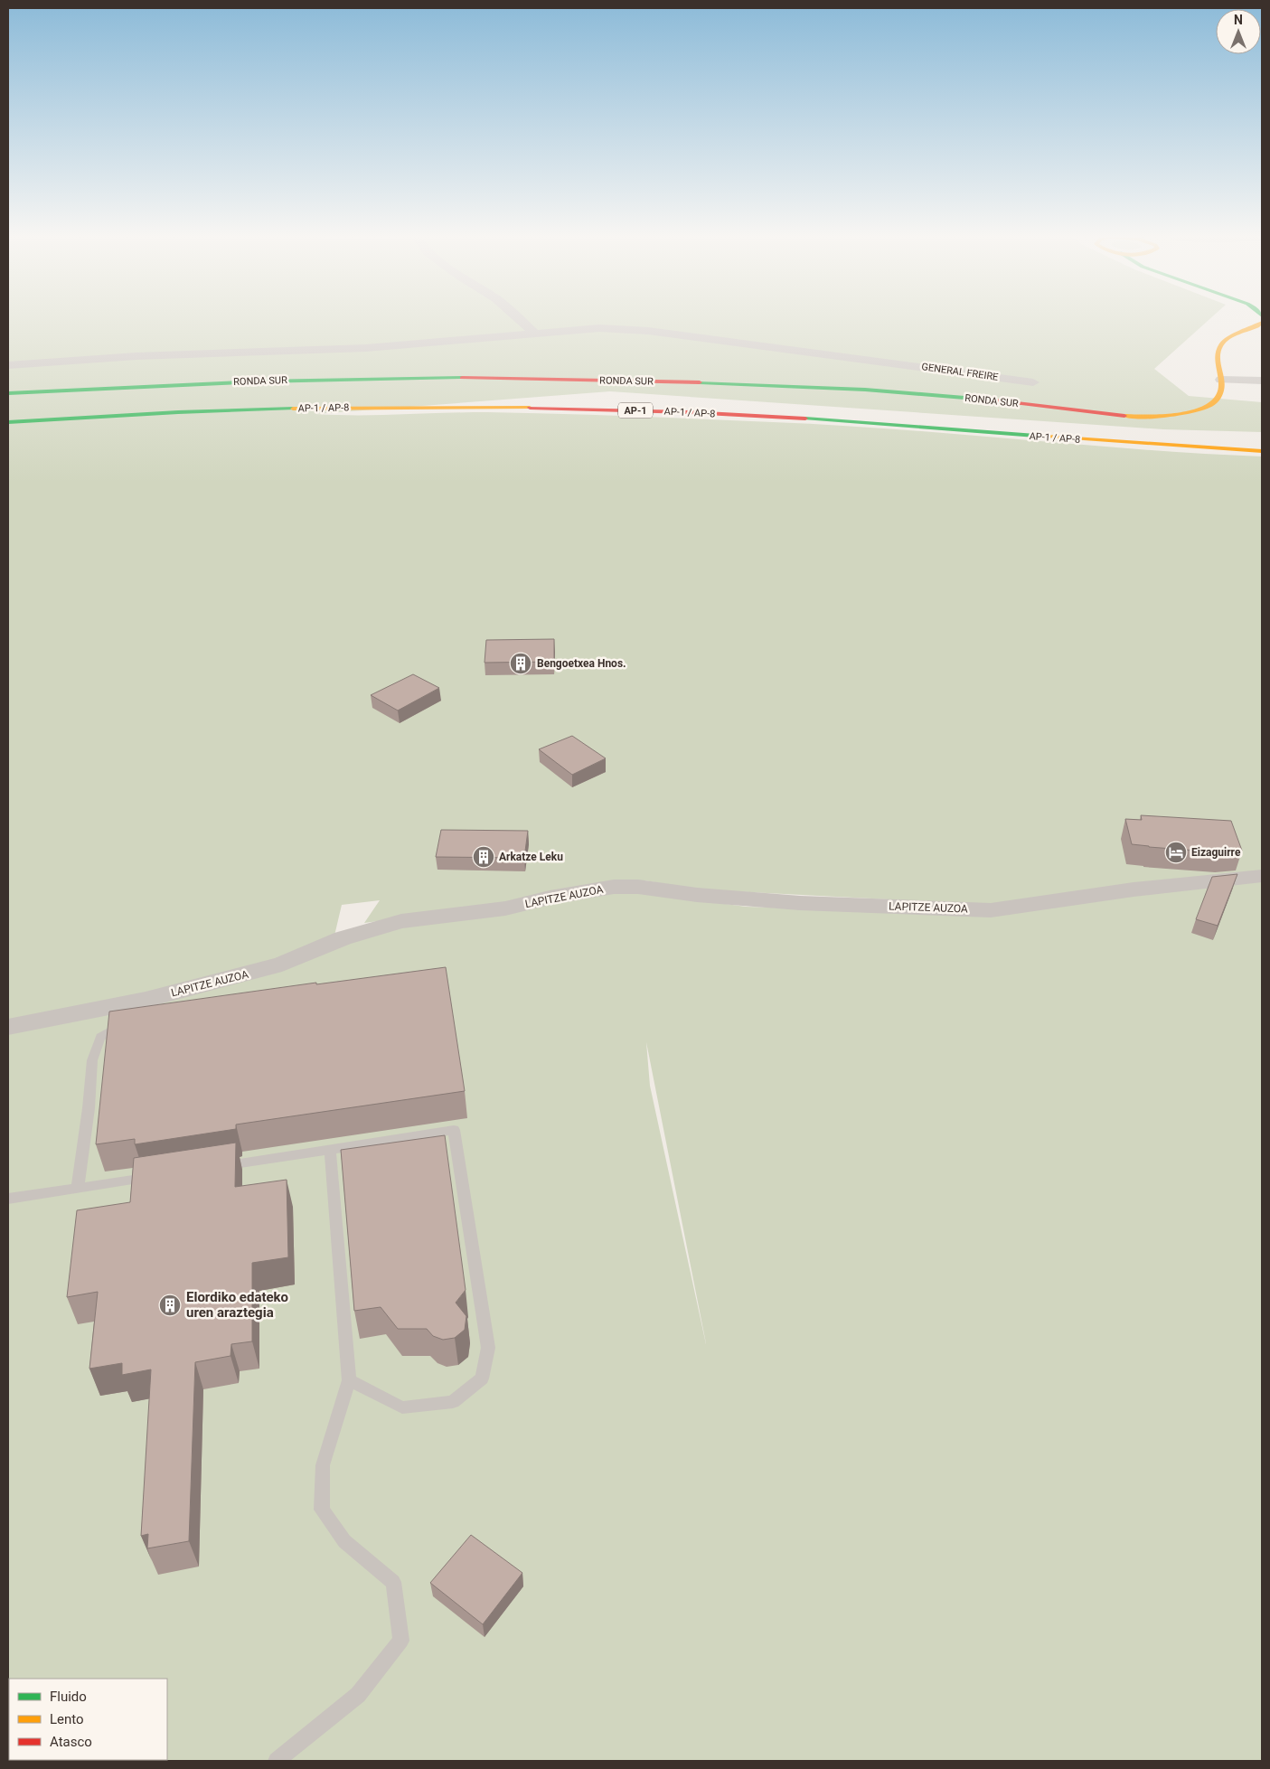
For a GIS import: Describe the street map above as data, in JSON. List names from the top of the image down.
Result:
{
  "streets": {
    "main road": ["RONDA SUR", "AP-1 / AP-8", "AP-1"],
    "street": ["GENERAL FREIRE", "LAPITZE AUZOA"]
  },
  "places": {
    "building": ["Bengoetxea Hnos.", "Arkatze Leku", "Elordiko edateko uren araztegia"],
    "hotel": ["Eizaguirre"]
  },
  "legend": ["Fluido", "Lento", "Atasco"],
  "north": "top"
}
